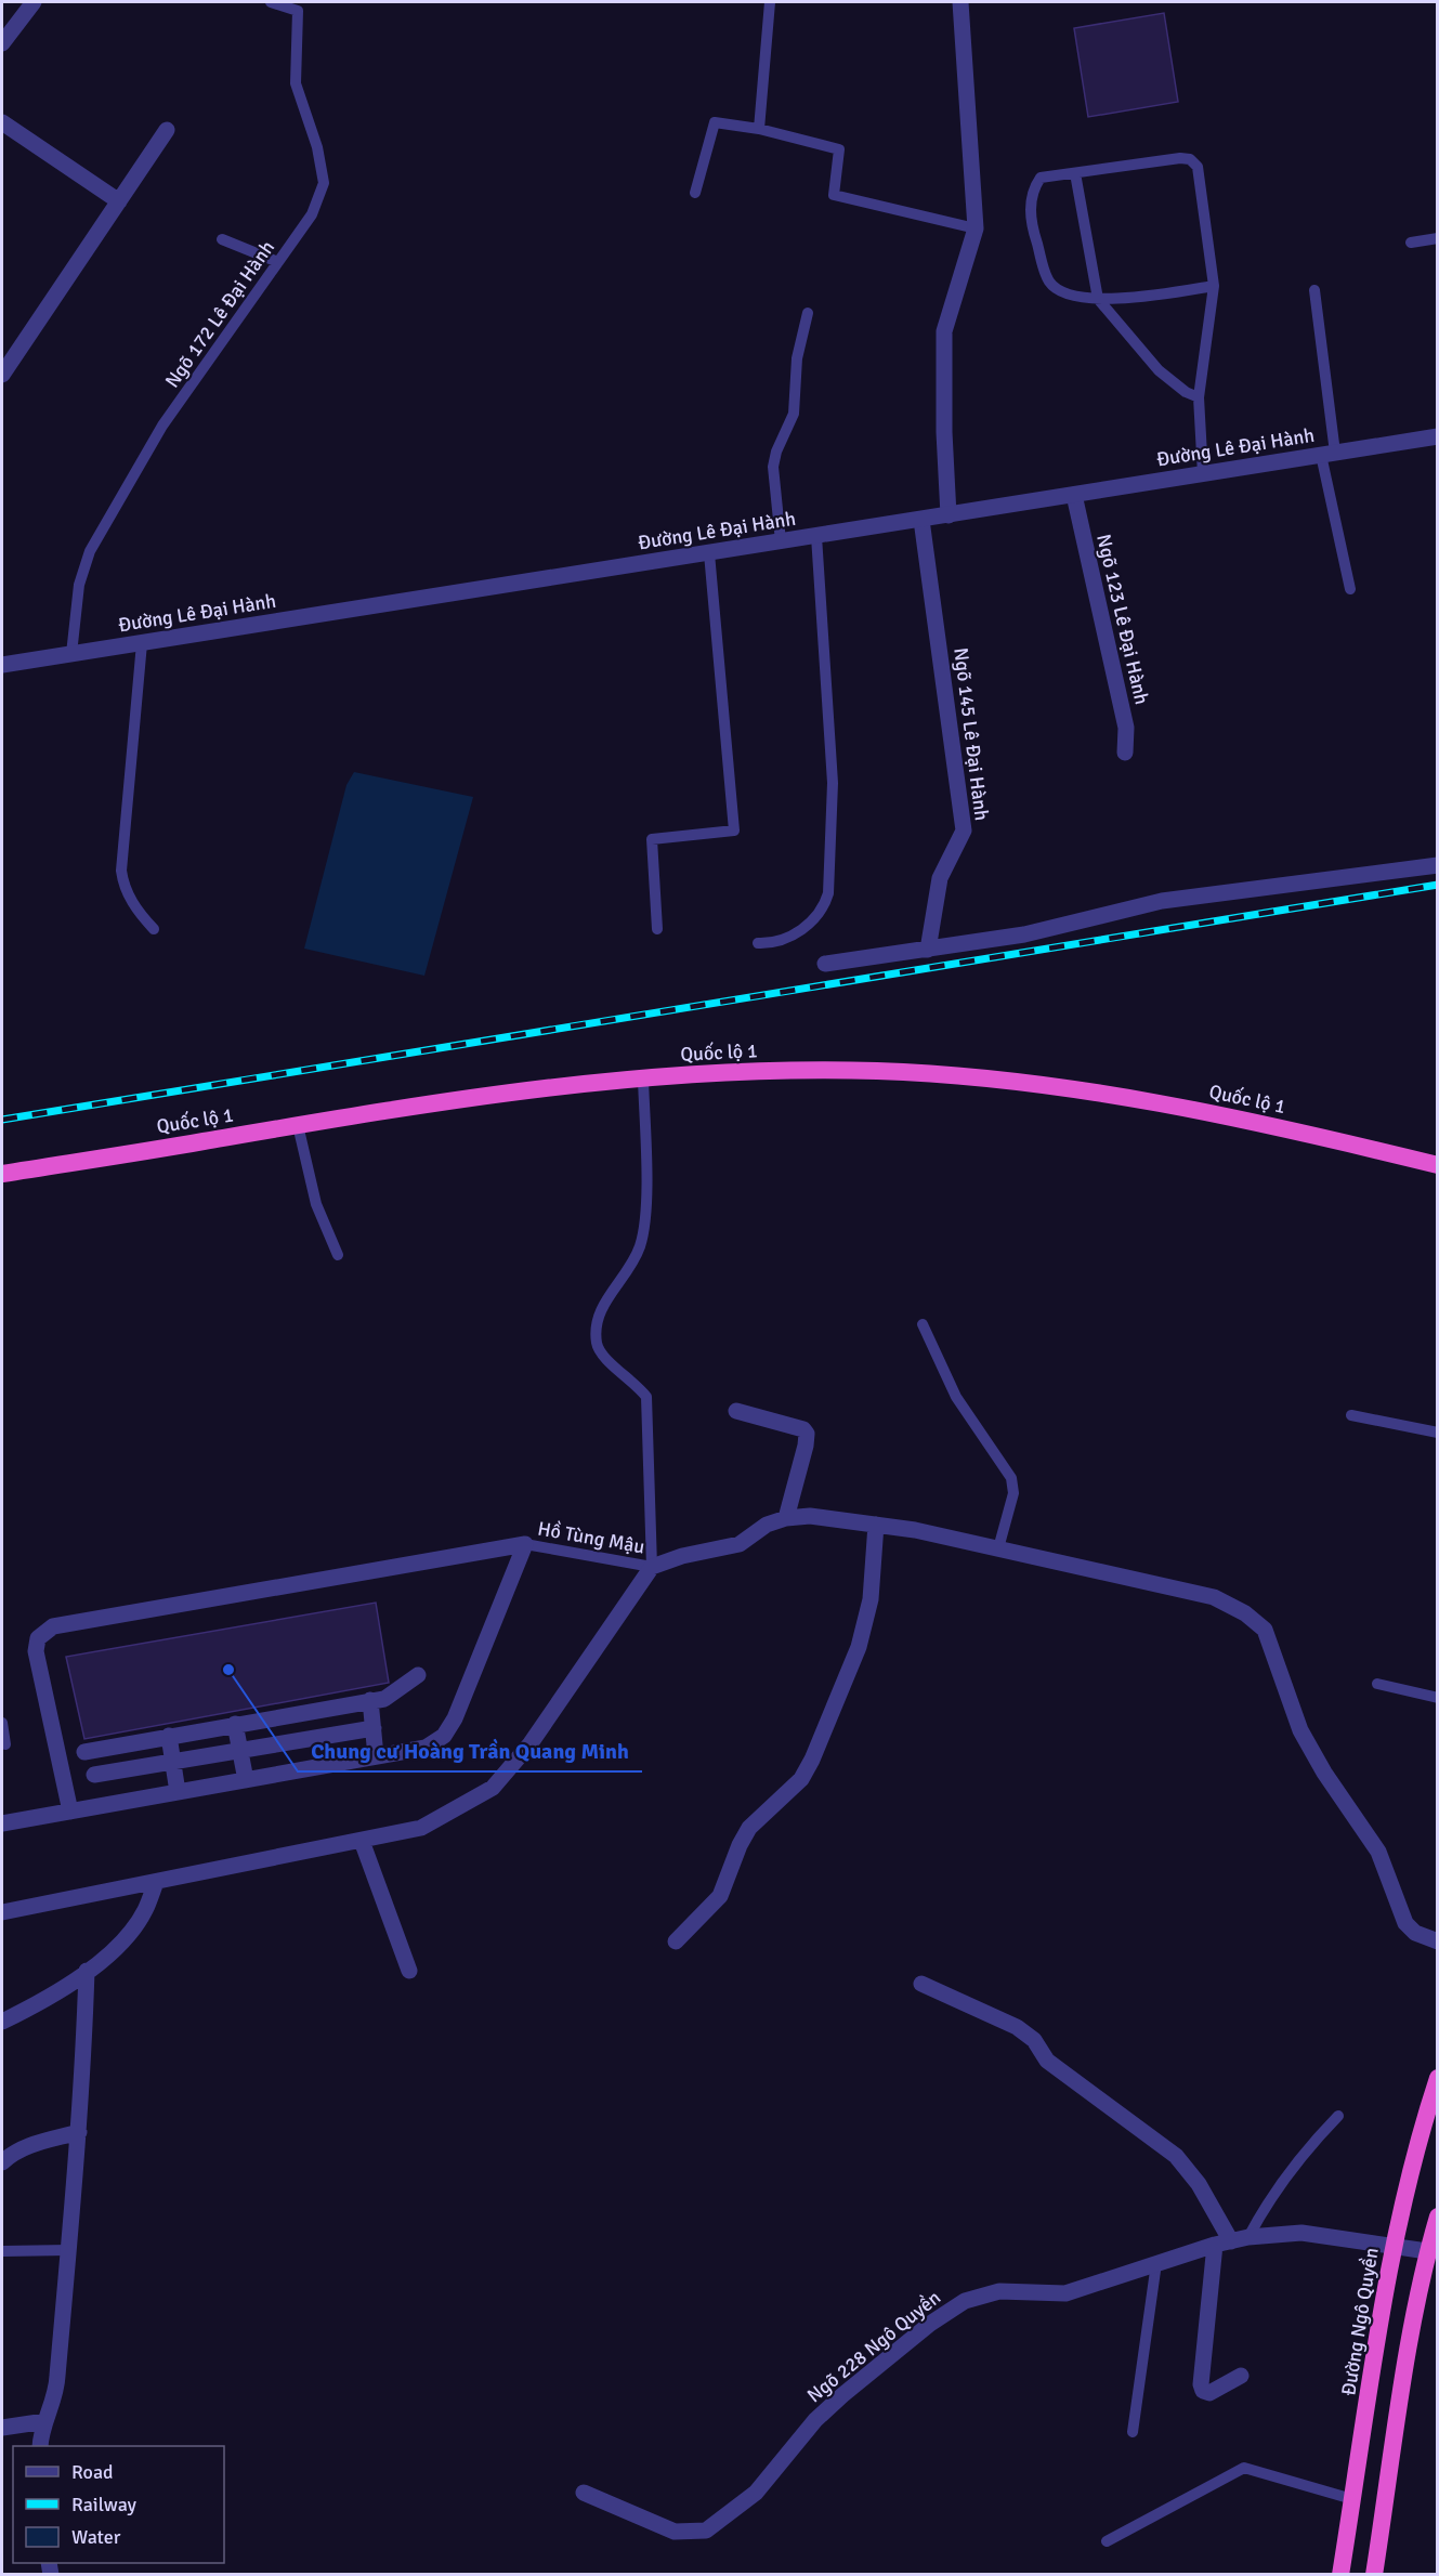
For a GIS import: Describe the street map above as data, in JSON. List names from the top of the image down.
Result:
{
  "streets": {
    "highway": ["Quốc lộ 1", "Đường Ngô Quyền"],
    "street": [
      "Đường Lê Đại Hành",
      "Ngõ 123 Lê Đại Hành",
      "Ngõ 145 Lê Đại Hành",
      "Ngõ 228 Ngô Quyền"
    ],
    "lane": ["Ngõ 172 Lê Đại Hành", "Hồ Tùng Mậu"]
  },
  "crossings": [
    ["Ngõ 172 Lê Đại Hành", "Đường Lê Đại Hành"],
    ["Đường Lê Đại Hành", "Ngõ 123 Lê Đại Hành"],
    ["Đường Lê Đại Hành", "Ngõ 145 Lê Đại Hành"],
    ["Đường Ngô Quyền", "Ngõ 228 Ngô Quyền"]
  ],
  "places": ["Chung cư Hoàng Trần Quang Minh"],
  "legend": ["Road", "Railway", "Water"]
}
